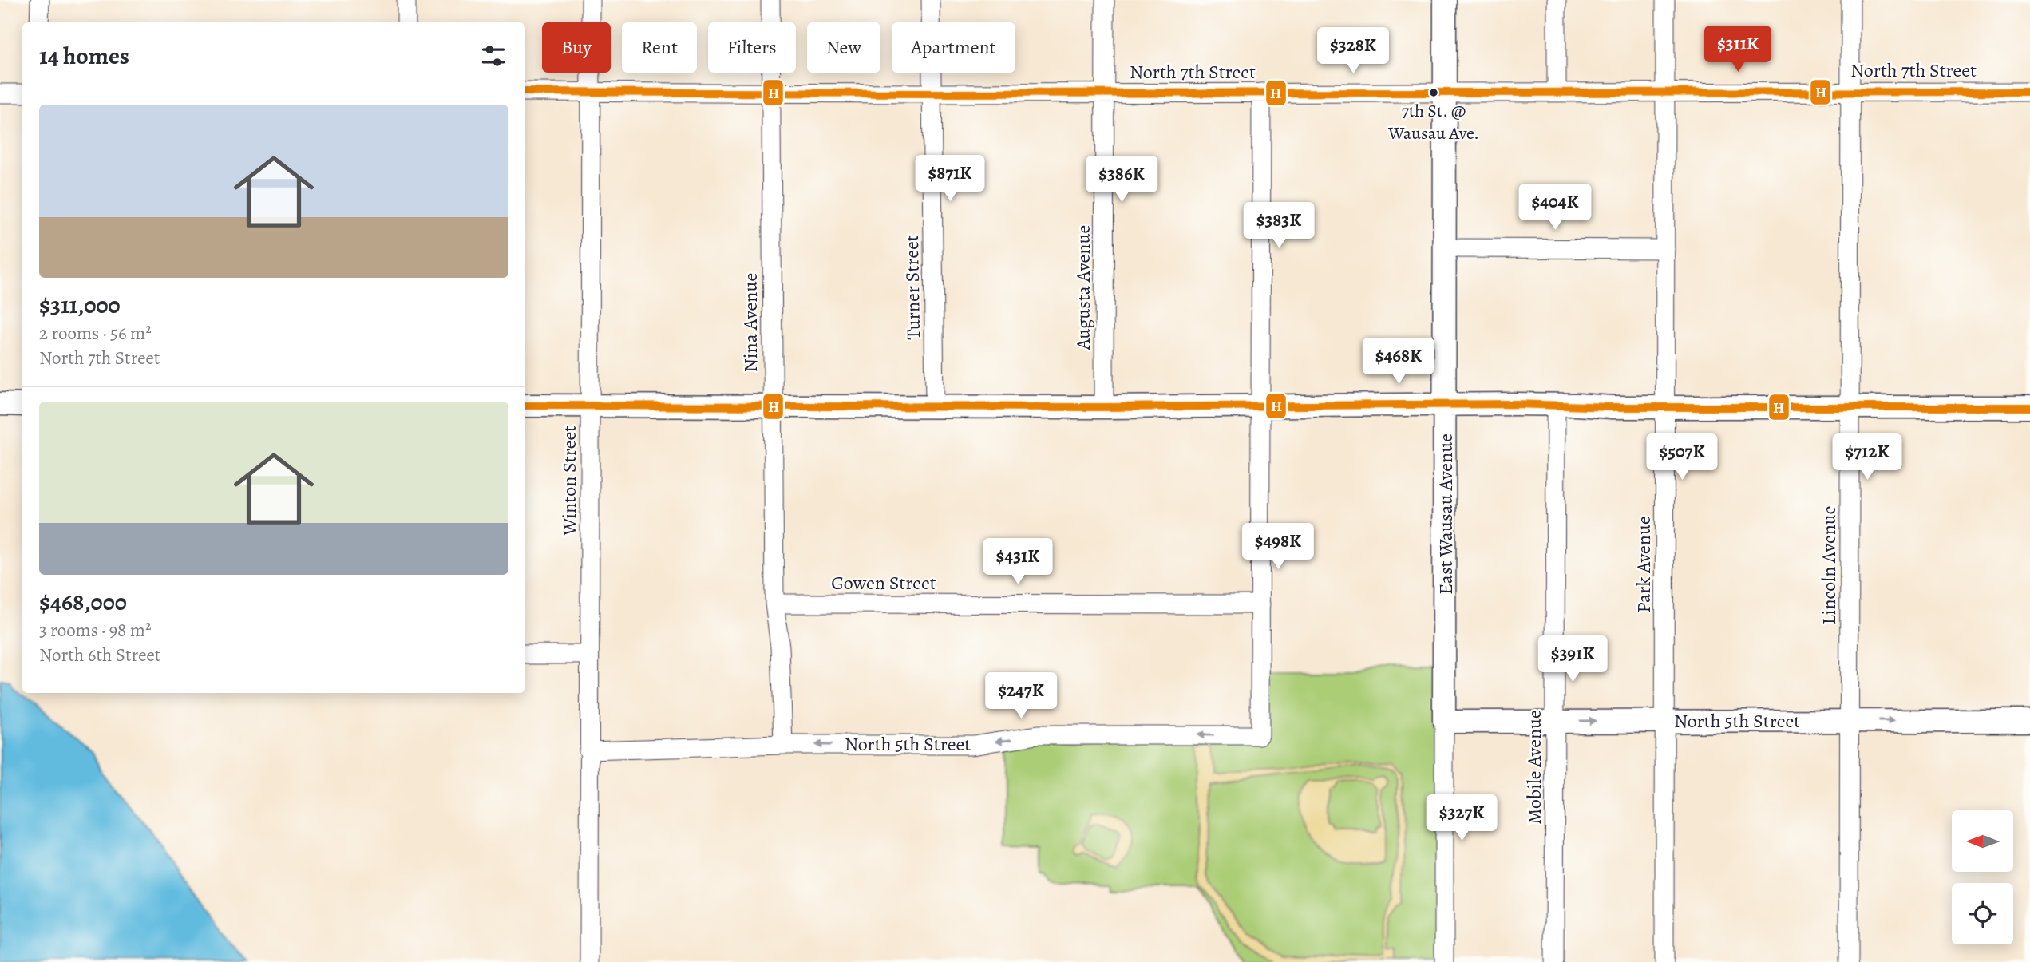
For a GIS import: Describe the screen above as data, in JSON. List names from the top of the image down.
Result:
{
  "streets": {
    "main road": ["East Wausau Avenue", "North 5th Street"],
    "street": [
      "North 7th Street",
      "Turner Street",
      "Augusta Avenue",
      "Nina Avenue",
      "Winton Street",
      "Park Avenue",
      "Lincoln Avenue",
      "Gowen Street",
      "Mobile Avenue"
    ]
  },
  "crossings": [
    ["North 7th Street", "Turner Street"],
    ["North 7th Street", "Augusta Avenue"],
    ["North 7th Street", "Nina Avenue"],
    ["North 7th Street", "Winton Street"],
    ["North 7th Street", "East Wausau Avenue"],
    ["North 7th Street", "Park Avenue"],
    ["North 7th Street", "Lincoln Avenue"],
    ["Nina Avenue", "Gowen Street"],
    ["Nina Avenue", "North 5th Street"],
    ["Winton Street", "North 5th Street"],
    ["East Wausau Avenue", "North 5th Street"],
    ["Park Avenue", "North 5th Street"],
    ["Lincoln Avenue", "North 5th Street"],
    ["Gowen Street", "North 5th Street"],
    ["North 5th Street", "Mobile Avenue"]
  ],
  "places": ["7th St. @ Wausau Ave."],
  "lines": ["transit line H"],
  "north": "left",
  "page": {
    "chip": [
      "Buy",
      "Rent",
      "Filters",
      "New",
      "Apartment"
    ],
    "heading": "14 homes",
    "price": [
      "$311K",
      "$328K",
      "$871K",
      "$386K",
      "$404K",
      "$383K",
      "$468K",
      "$507K",
      "$712K",
      "$498K",
      "$431K",
      "$391K",
      "$247K",
      "$327K"
    ],
    "list": [
      {
        "name": "$311,000",
        "note": "2 rooms · 56 m² · North 7th Street"
      },
      {
        "name": "$468,000",
        "note": "3 rooms · 98 m² · North 6th Street"
      }
    ]
  }
}
